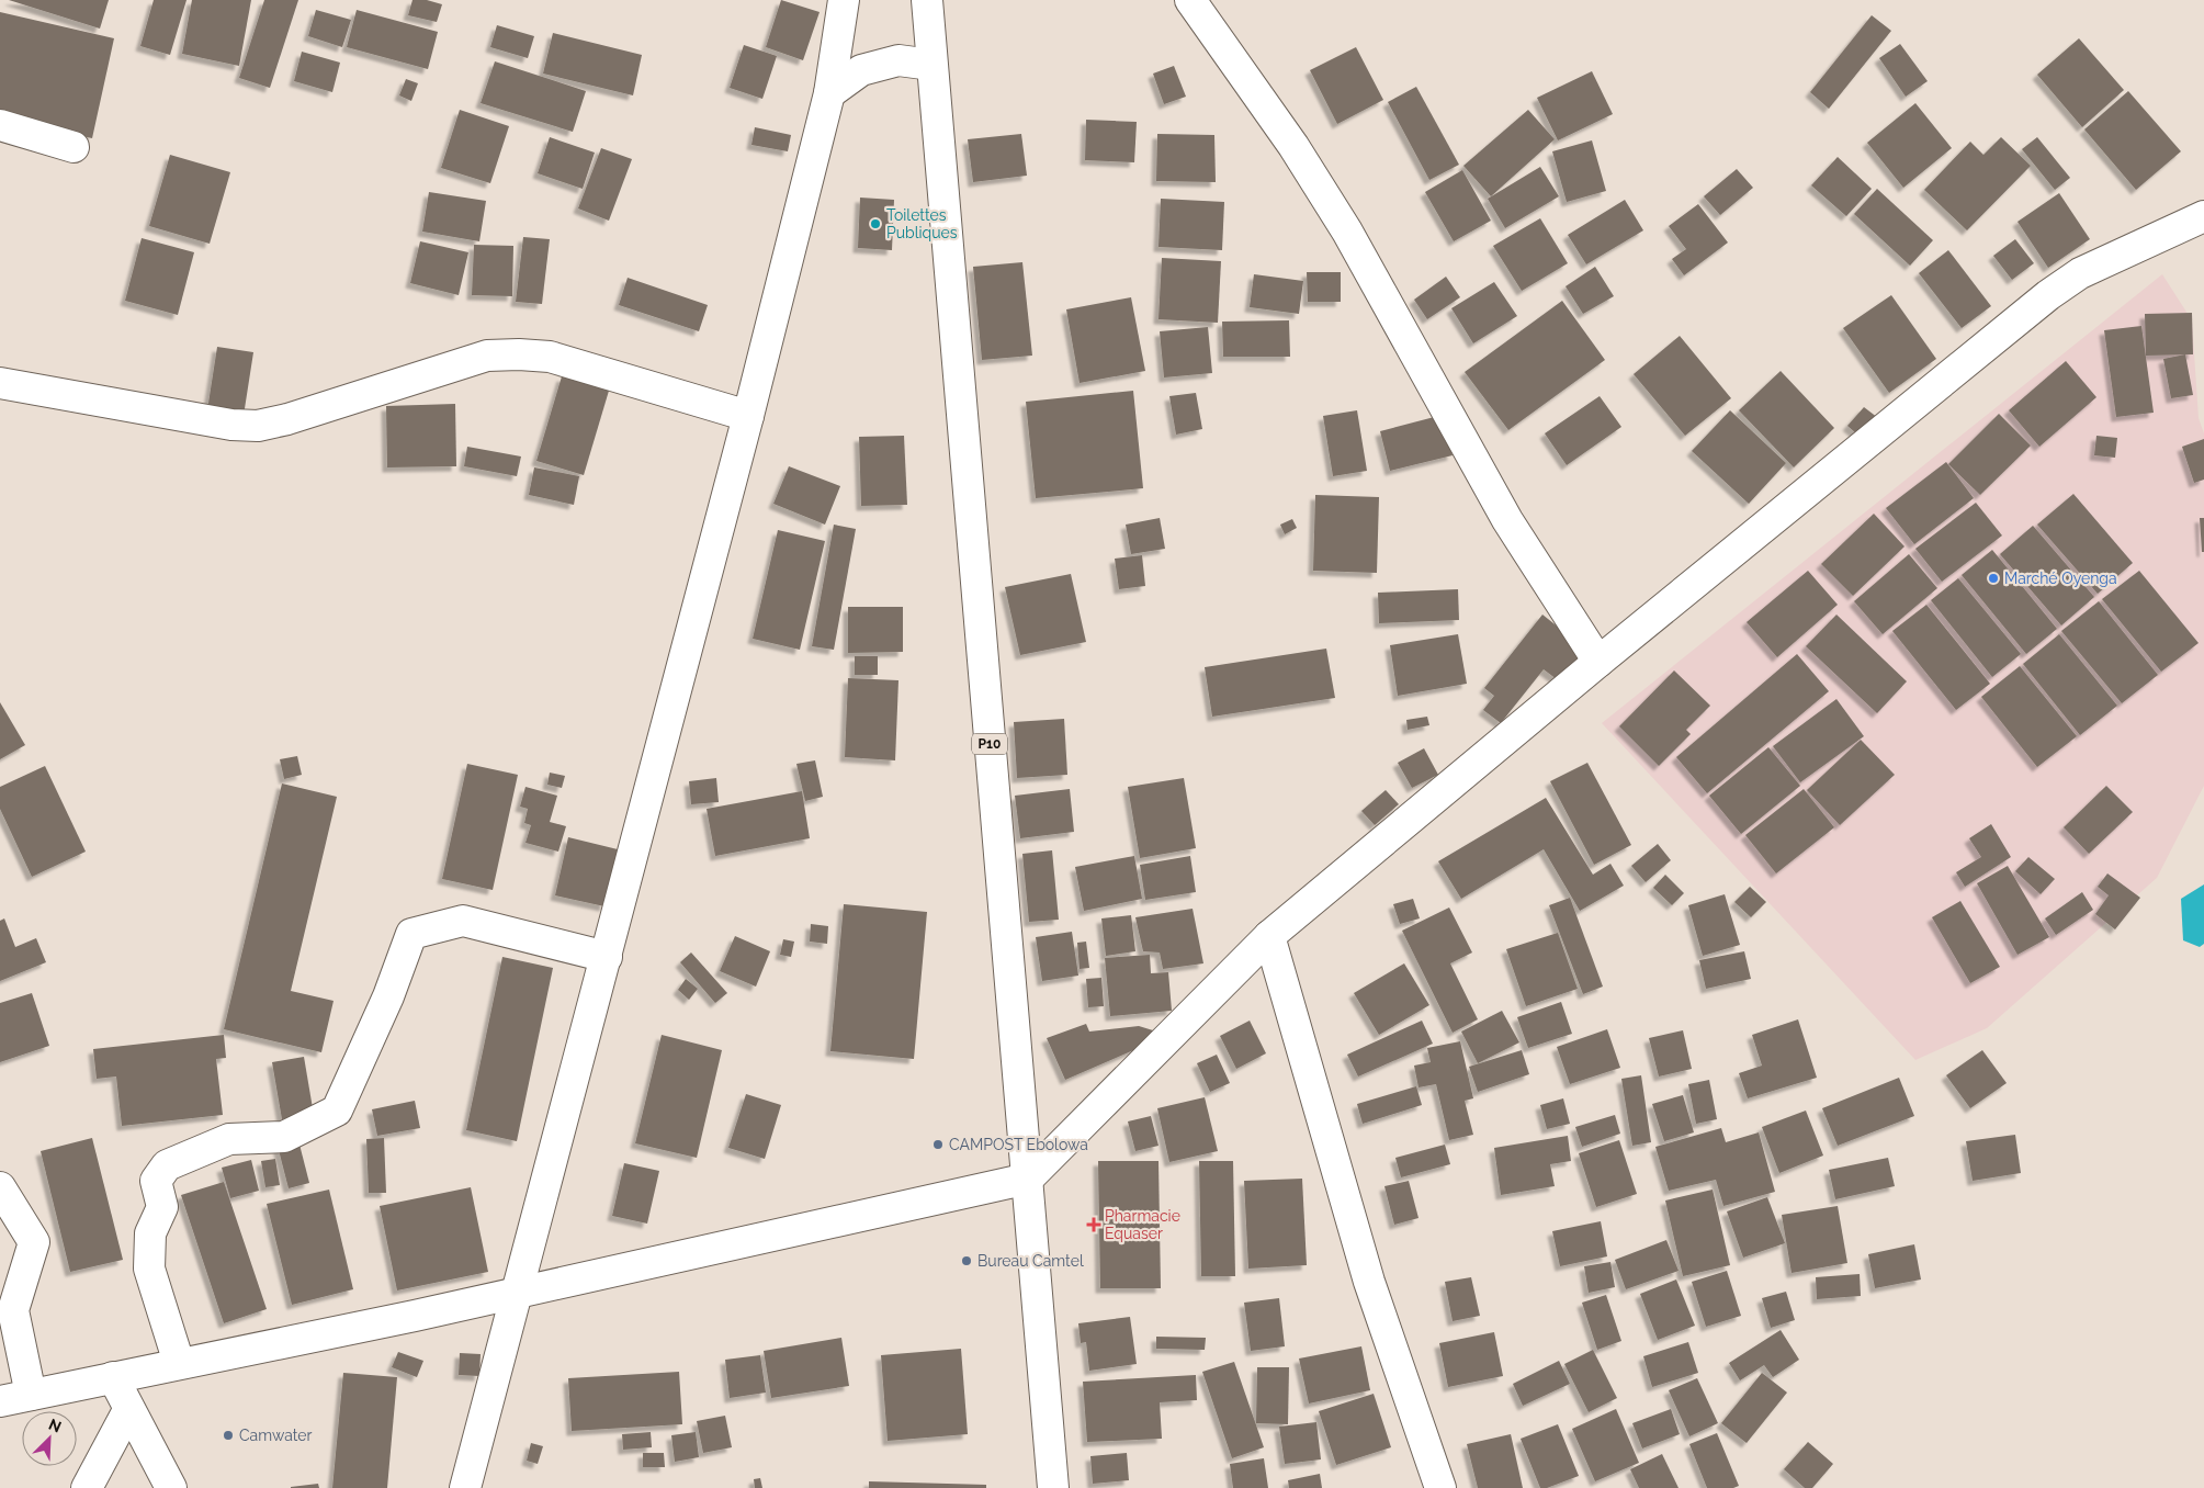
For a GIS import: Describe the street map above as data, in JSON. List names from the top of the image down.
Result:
{
  "streets": {
    "street": ["P10"]
  },
  "places": {
    "other": [
      "Toilettes Publiques",
      "Marché Oyenga",
      "CAMPOST Ebolowa",
      "Bureau Camtel",
      "Camwater"
    ],
    "health": ["Pharmacie Equaser"]
  },
  "north": "top right"
}
